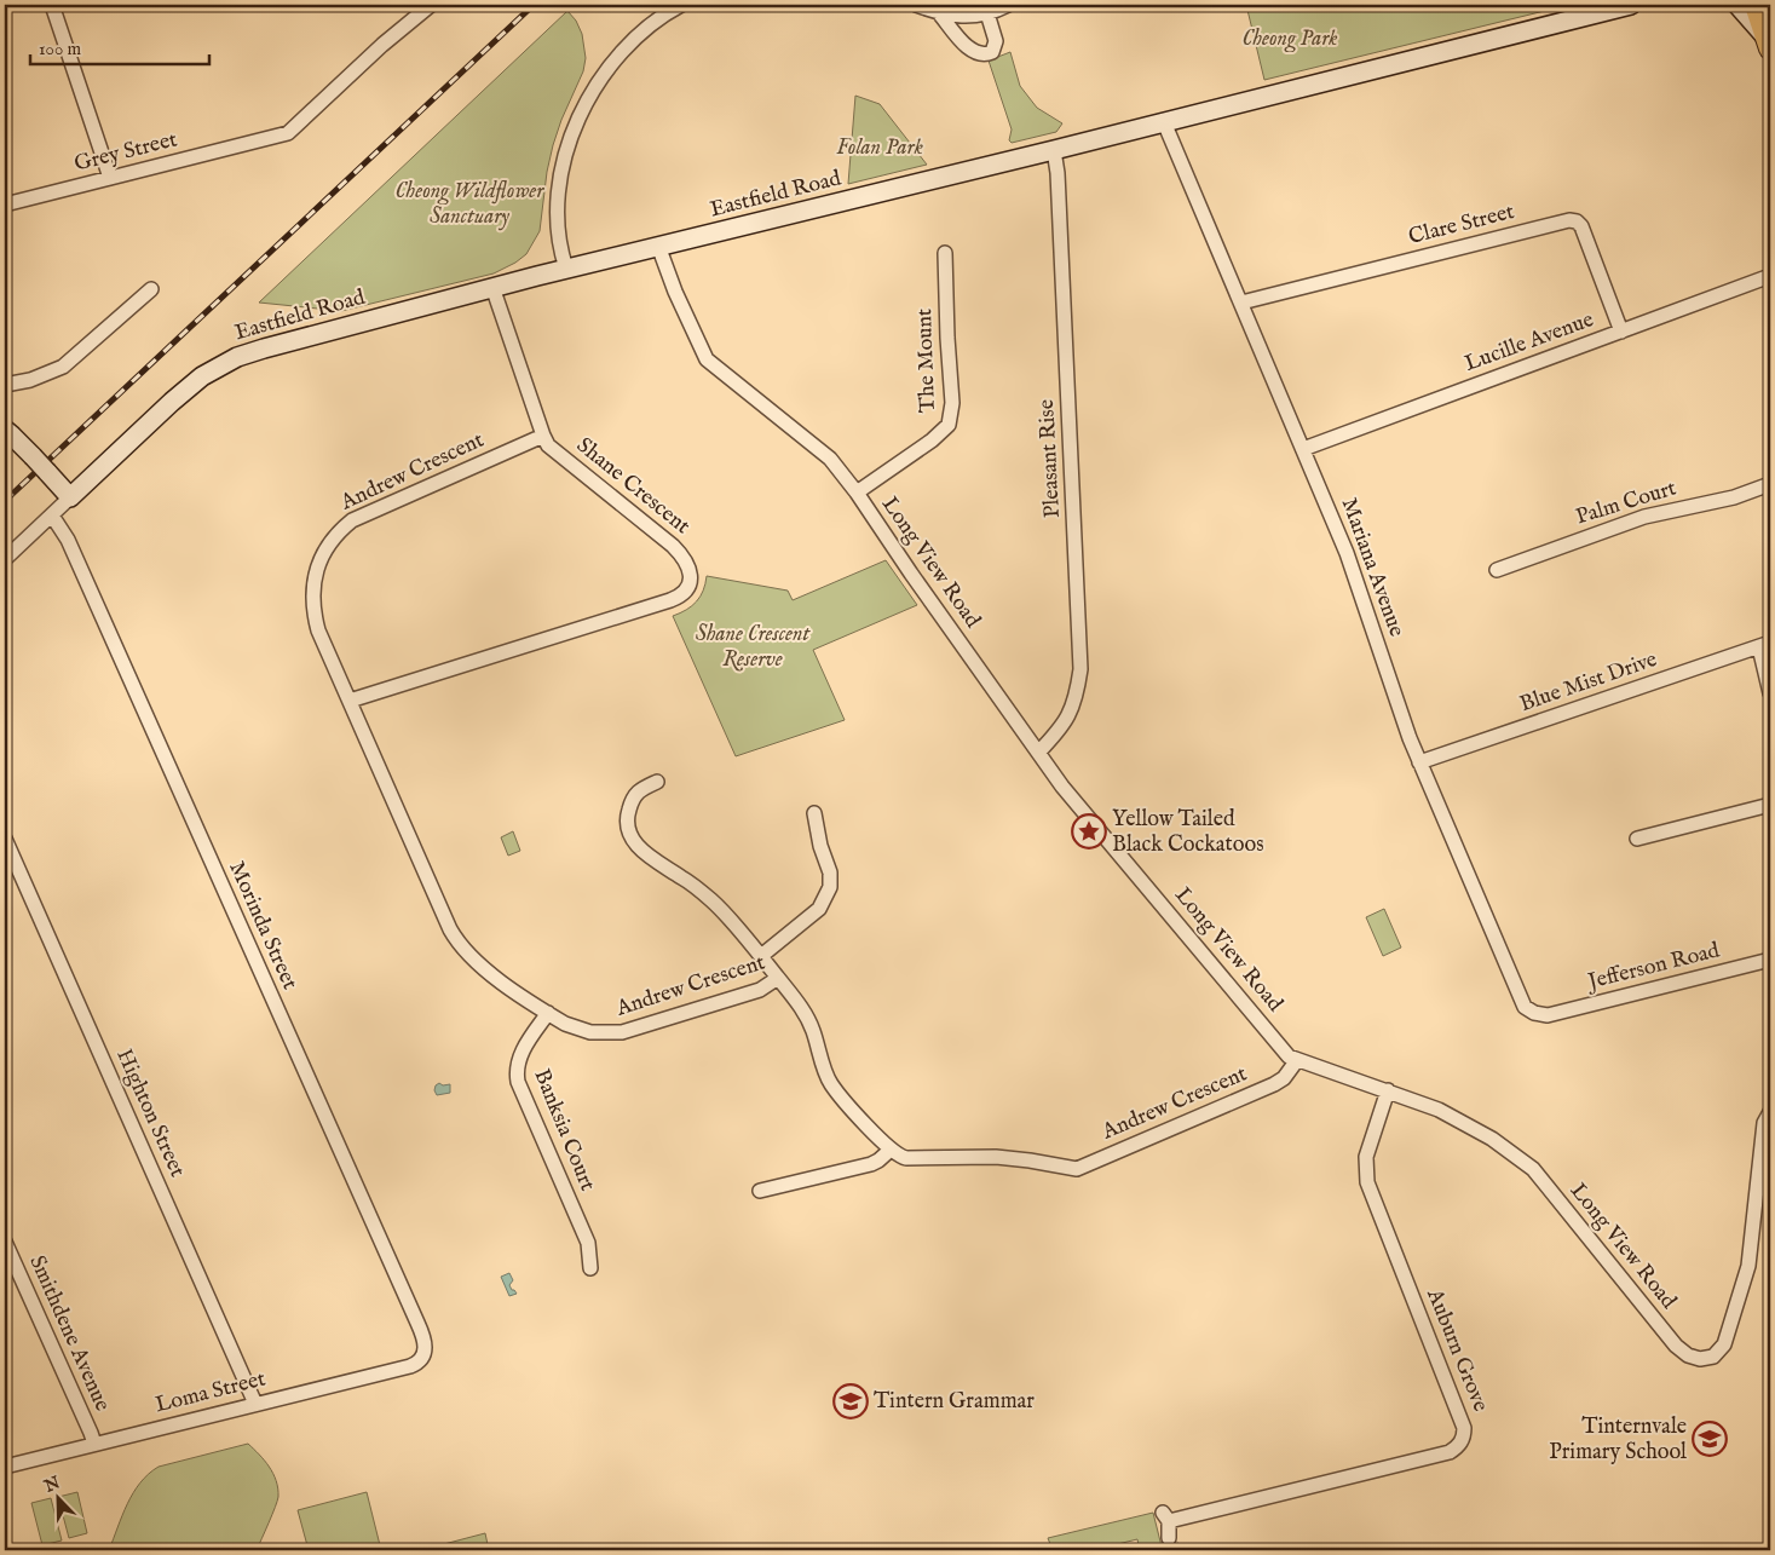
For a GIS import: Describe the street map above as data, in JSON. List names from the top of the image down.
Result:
{
  "streets": {
    "main road": ["Eastfield Road"],
    "street": [
      "Grey Street",
      "Clare Street",
      "Lucille Avenue",
      "The Mount",
      "Pleasant Rise",
      "Andrew Crescent",
      "Shane Crescent",
      "Palm Court",
      "Long View Road",
      "Mariana Avenue",
      "Blue Mist Drive",
      "Morinda Street",
      "Jefferson Road",
      "Highton Street",
      "Banksia Court",
      "Smithdene Avenue",
      "Auburn Grove",
      "Loma Street"
    ]
  },
  "crossings": [
    ["Eastfield Road", "Pleasant Rise"],
    ["Eastfield Road", "Shane Crescent"],
    ["Eastfield Road", "Long View Road"],
    ["Eastfield Road", "Mariana Avenue"],
    ["Clare Street", "Lucille Avenue"],
    ["Clare Street", "Mariana Avenue"],
    ["Lucille Avenue", "Mariana Avenue"],
    ["The Mount", "Long View Road"],
    ["Pleasant Rise", "Long View Road"],
    ["Andrew Crescent", "Shane Crescent"],
    ["Andrew Crescent", "Long View Road"],
    ["Andrew Crescent", "Banksia Court"],
    ["Long View Road", "Auburn Grove"],
    ["Mariana Avenue", "Blue Mist Drive"],
    ["Mariana Avenue", "Jefferson Road"],
    ["Morinda Street", "Loma Street"],
    ["Highton Street", "Loma Street"],
    ["Smithdene Avenue", "Loma Street"]
  ],
  "parks": [
    "Cheong Park",
    "Folan Park",
    "Cheong Wildflower Sanctuary",
    "Shane Crescent Reserve"
  ],
  "places": {
    "place": ["Yellow Tailed Black Cockatoos"],
    "school or university": ["Tintern Grammar", "Tinternvale Primary School"]
  },
  "scale_bar": "100 m",
  "north": "top left"
}
